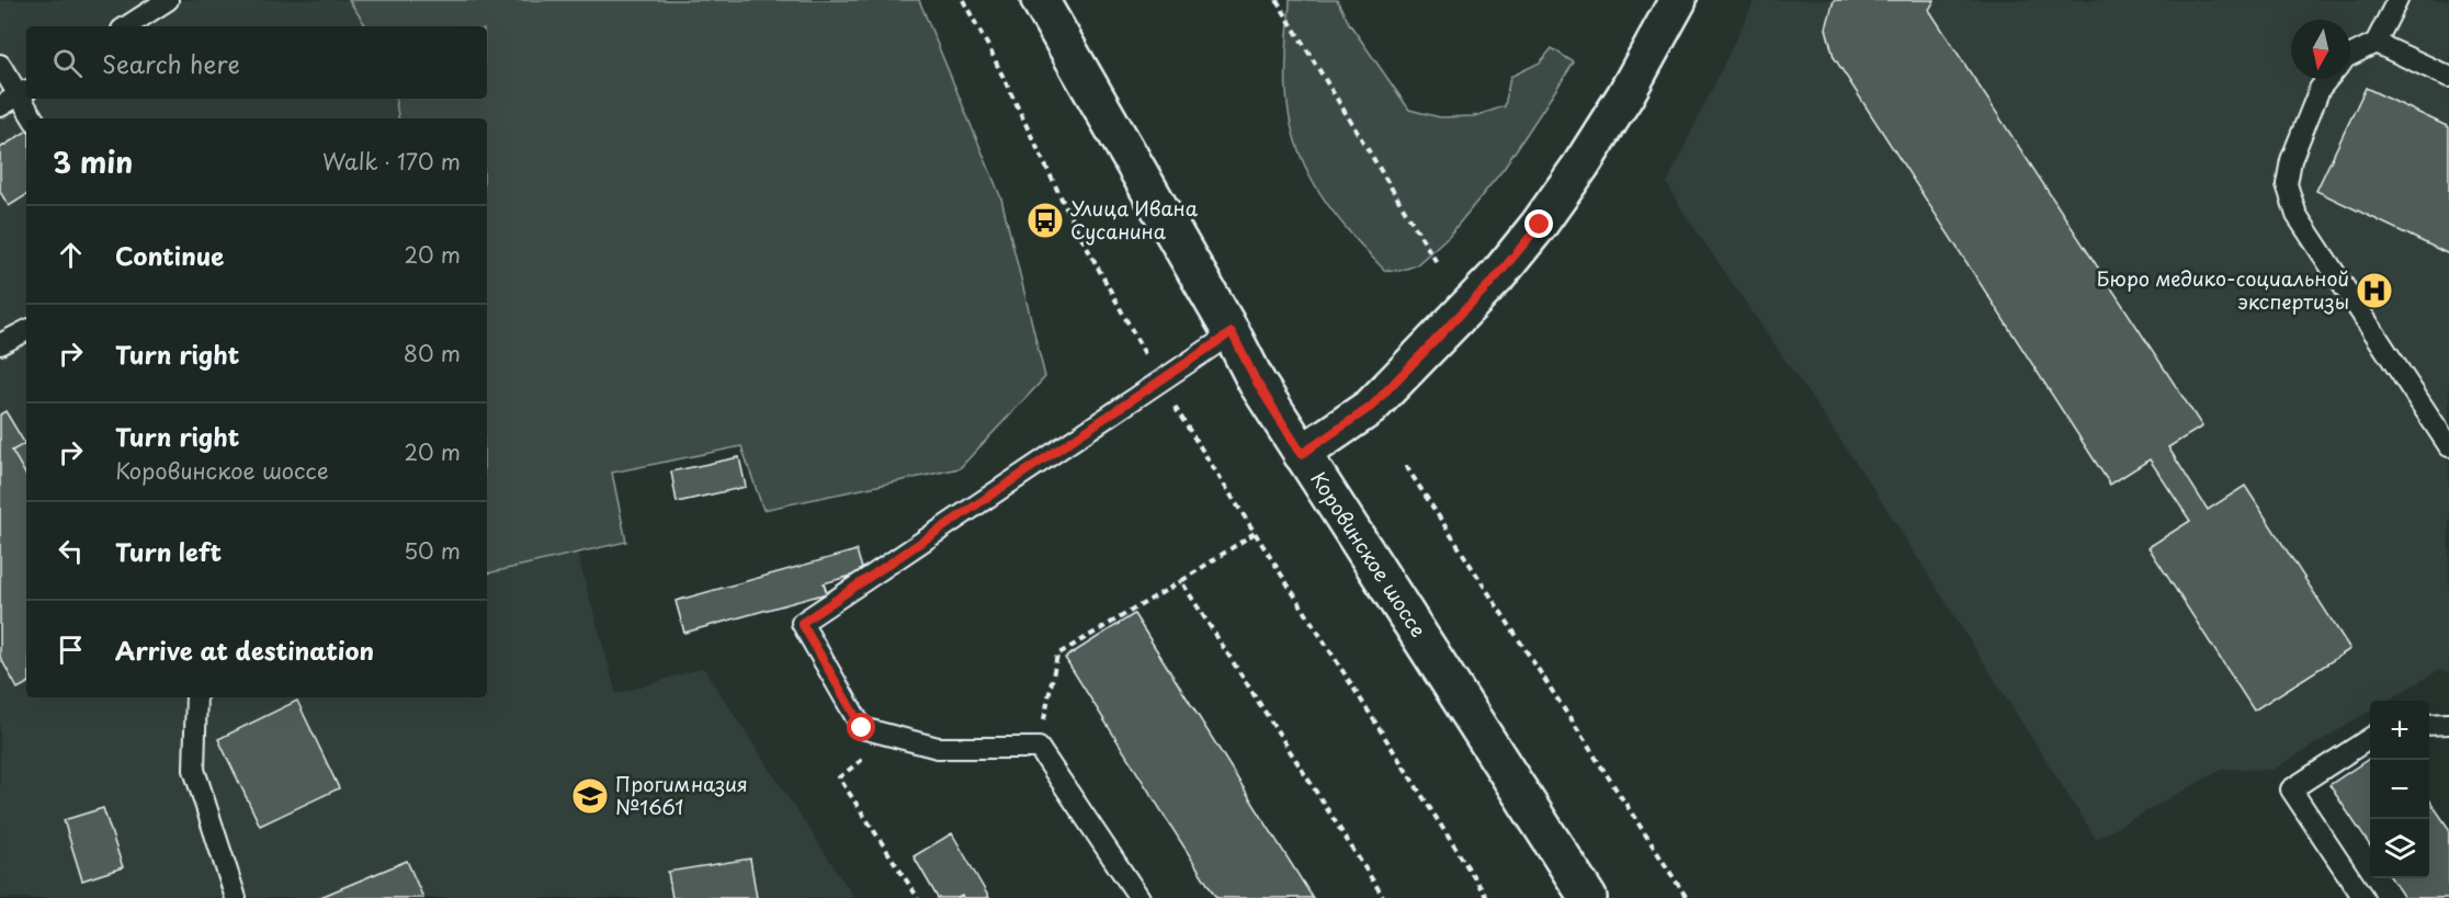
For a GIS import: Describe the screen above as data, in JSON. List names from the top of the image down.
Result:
{
  "streets": {
    "main road": ["Коровинское шоссе"]
  },
  "places": {
    "bus stop": ["Улица Ивана Сусанина"],
    "hospital": ["Бюро медико-социальной экспертизы"],
    "school or university": ["Прогимназия №1661"]
  },
  "north": "bottom",
  "page": {
    "search": "Search here",
    "heading": ["3 min", "Walk · 170 m"],
    "list": [
      ["Continue", "20 m"],
      ["Turn right", "80 m"],
      ["Turn right", "Коровинское шоссе", "20 m"],
      ["Turn left", "50 m"],
      "Arrive at destination"
    ],
    "map_buttons": ["+", "−"]
  }
}
